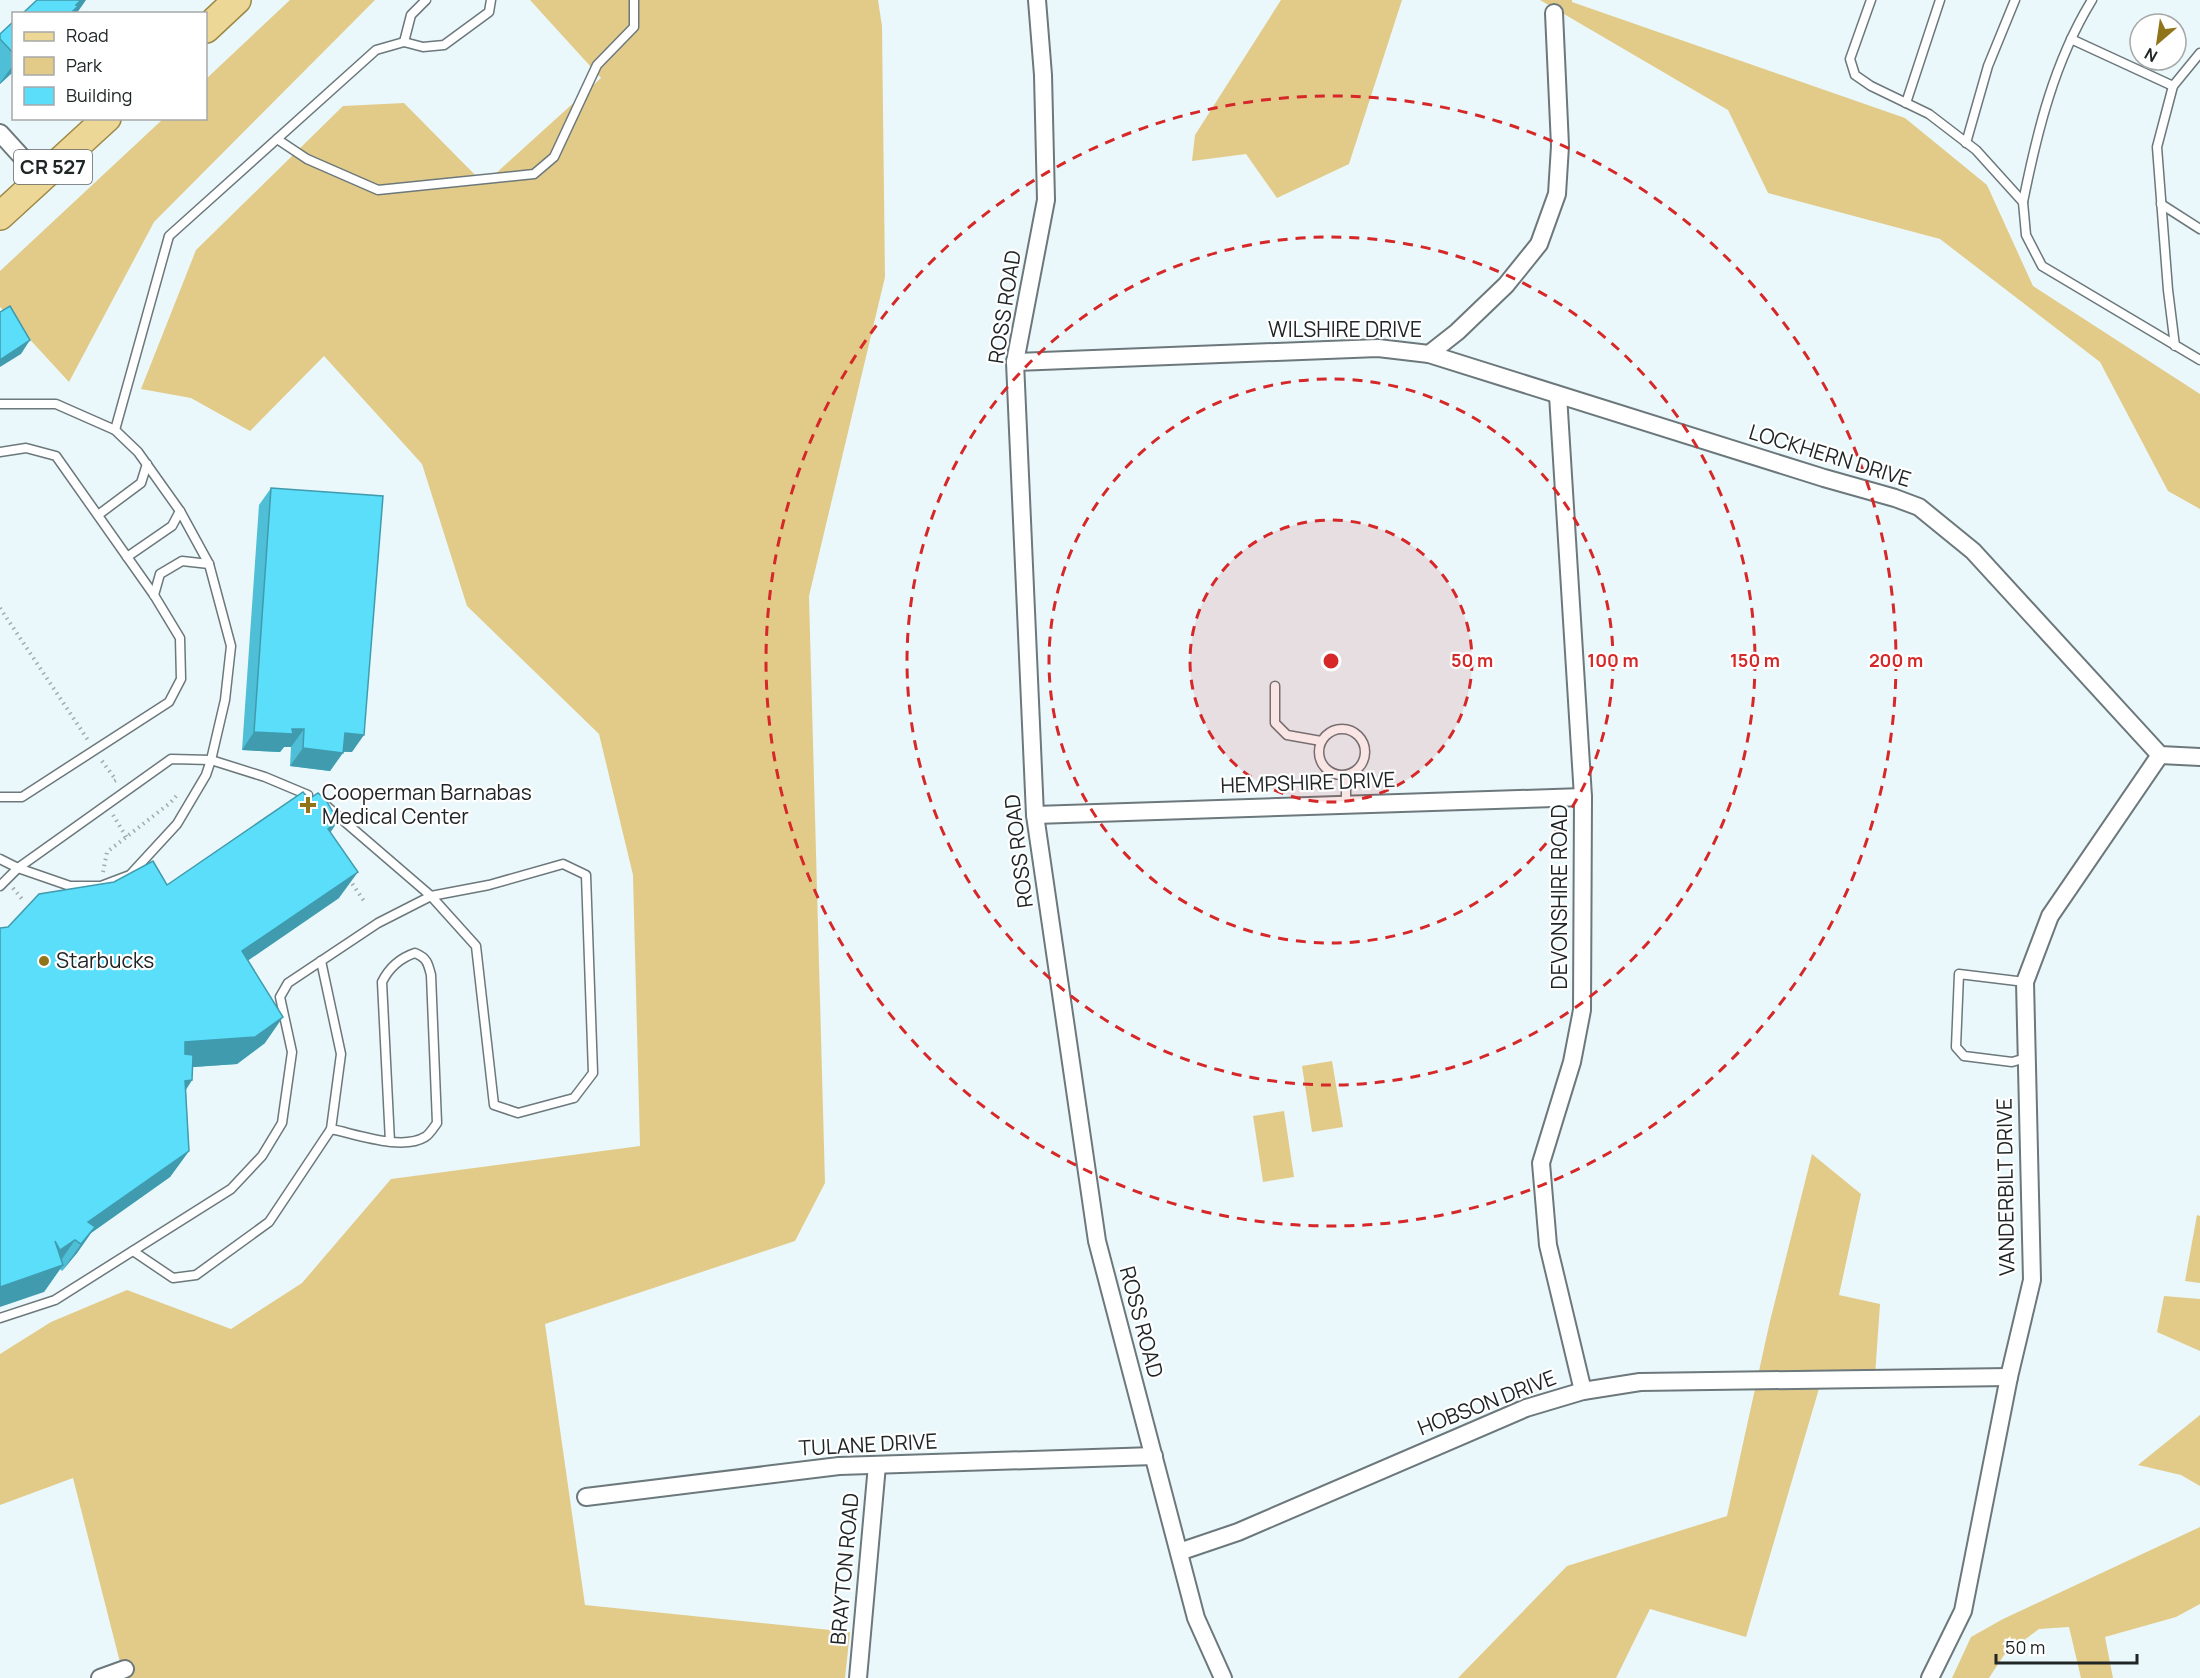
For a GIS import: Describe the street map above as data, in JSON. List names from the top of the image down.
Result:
{
  "streets": {
    "main road": ["CR 527"],
    "street": [
      "ROSS ROAD",
      "WILSHIRE DRIVE",
      "LOCKHERN DRIVE",
      "HEMPSHIRE DRIVE",
      "DEVONSHIRE ROAD",
      "VANDERBILT DRIVE",
      "HOBSON DRIVE",
      "TULANE DRIVE",
      "BRAYTON ROAD"
    ]
  },
  "crossings": [
    ["ROSS ROAD", "WILSHIRE DRIVE"],
    ["ROSS ROAD", "HEMPSHIRE DRIVE"],
    ["ROSS ROAD", "HOBSON DRIVE"],
    ["ROSS ROAD", "TULANE DRIVE"],
    ["WILSHIRE DRIVE", "LOCKHERN DRIVE"],
    ["LOCKHERN DRIVE", "DEVONSHIRE ROAD"],
    ["LOCKHERN DRIVE", "VANDERBILT DRIVE"],
    ["HEMPSHIRE DRIVE", "DEVONSHIRE ROAD"],
    ["DEVONSHIRE ROAD", "HOBSON DRIVE"],
    ["VANDERBILT DRIVE", "HOBSON DRIVE"],
    ["TULANE DRIVE", "BRAYTON ROAD"]
  ],
  "places": {
    "health": ["Cooperman Barnabas Medical Center"],
    "other": ["Starbucks"]
  },
  "legend": ["Road", "Park", "Building"],
  "scale_bar": "50 m",
  "north": "bottom left",
  "rings": [
    "50 m",
    "100 m",
    "150 m",
    "200 m"
  ]
}
